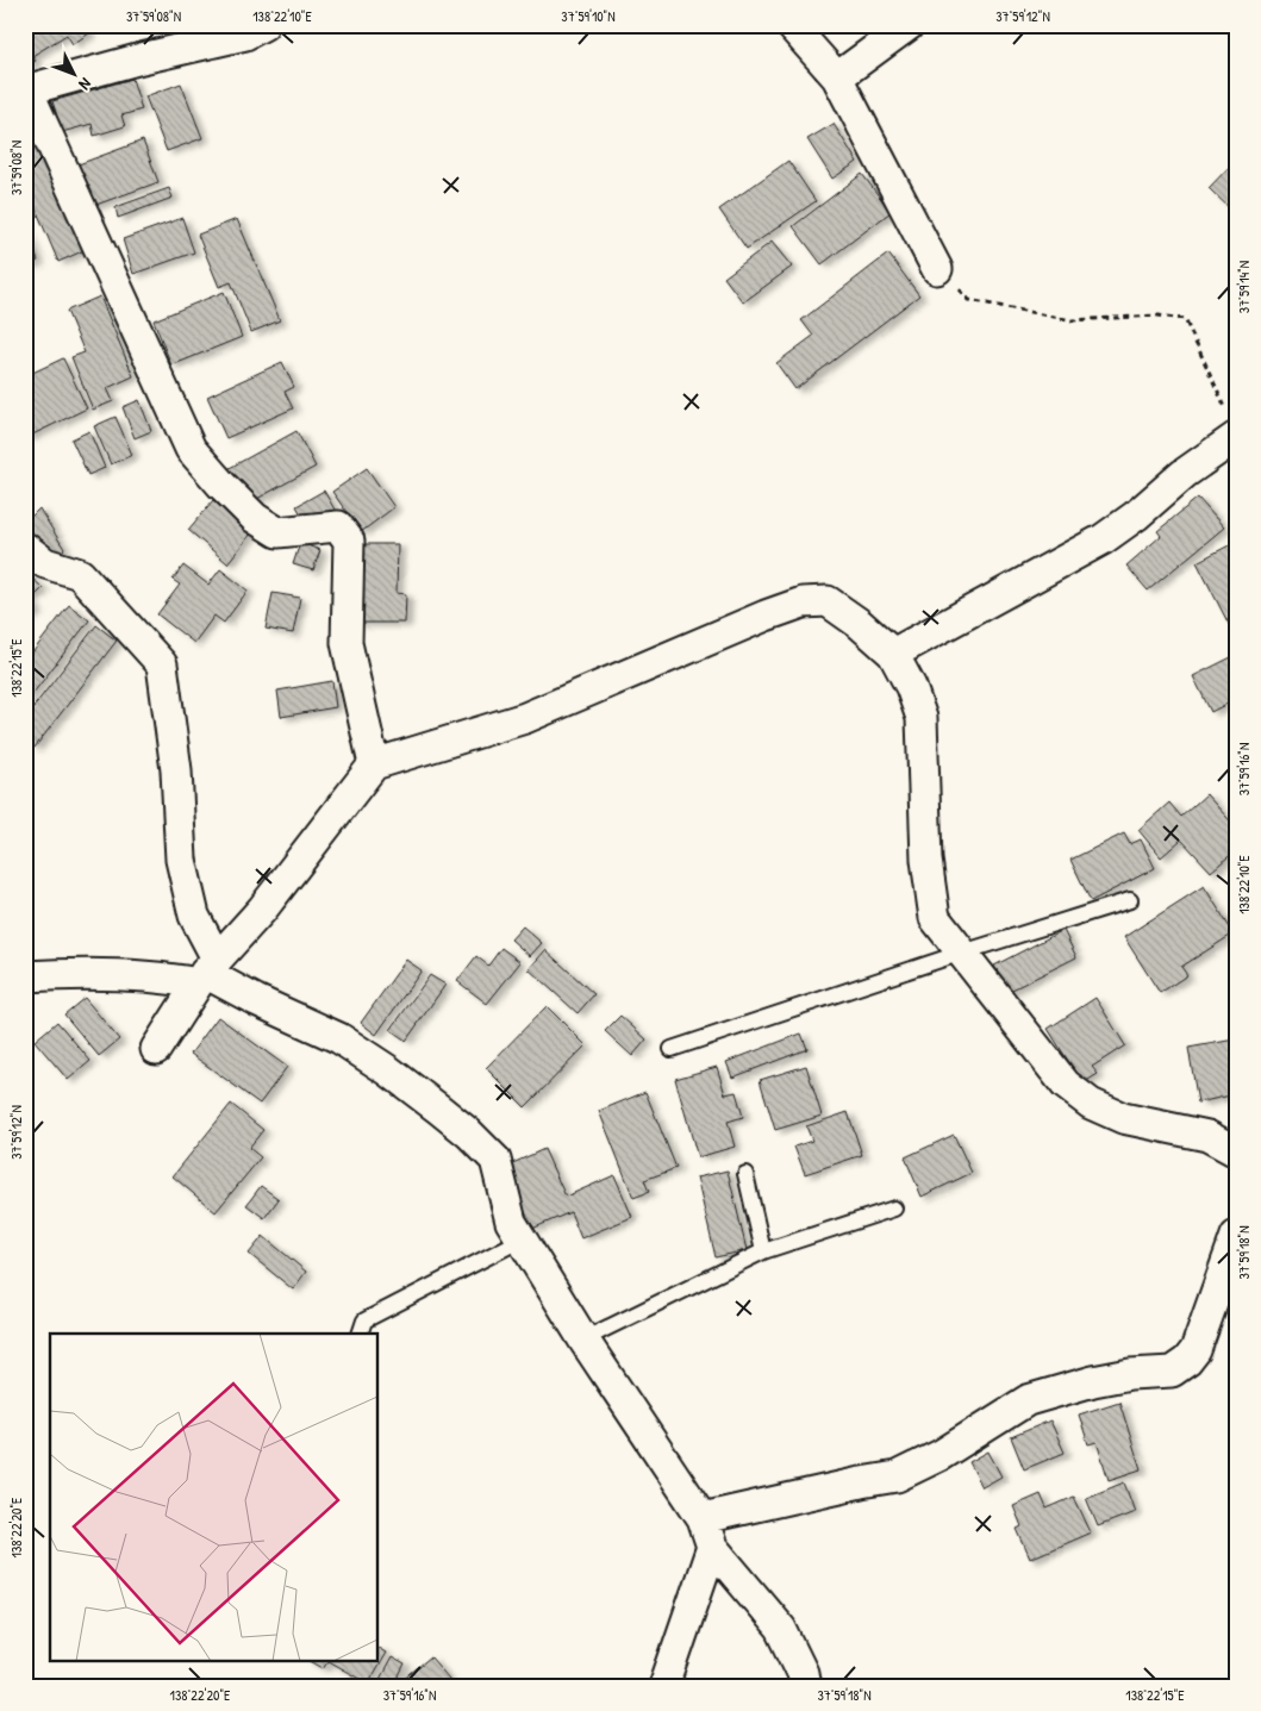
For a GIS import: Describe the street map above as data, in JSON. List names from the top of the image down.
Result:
{
  "north": "bottom right",
  "coordinates": [
    "37°59'08\"N",
    "138°22'10\"E",
    "37°59'10\"N",
    "37°59'12\"N",
    "37°59'14\"N",
    "138°22'15\"E",
    "37°59'16\"N",
    "37°59'18\"N",
    "138°22'20\"E"
  ]
}
